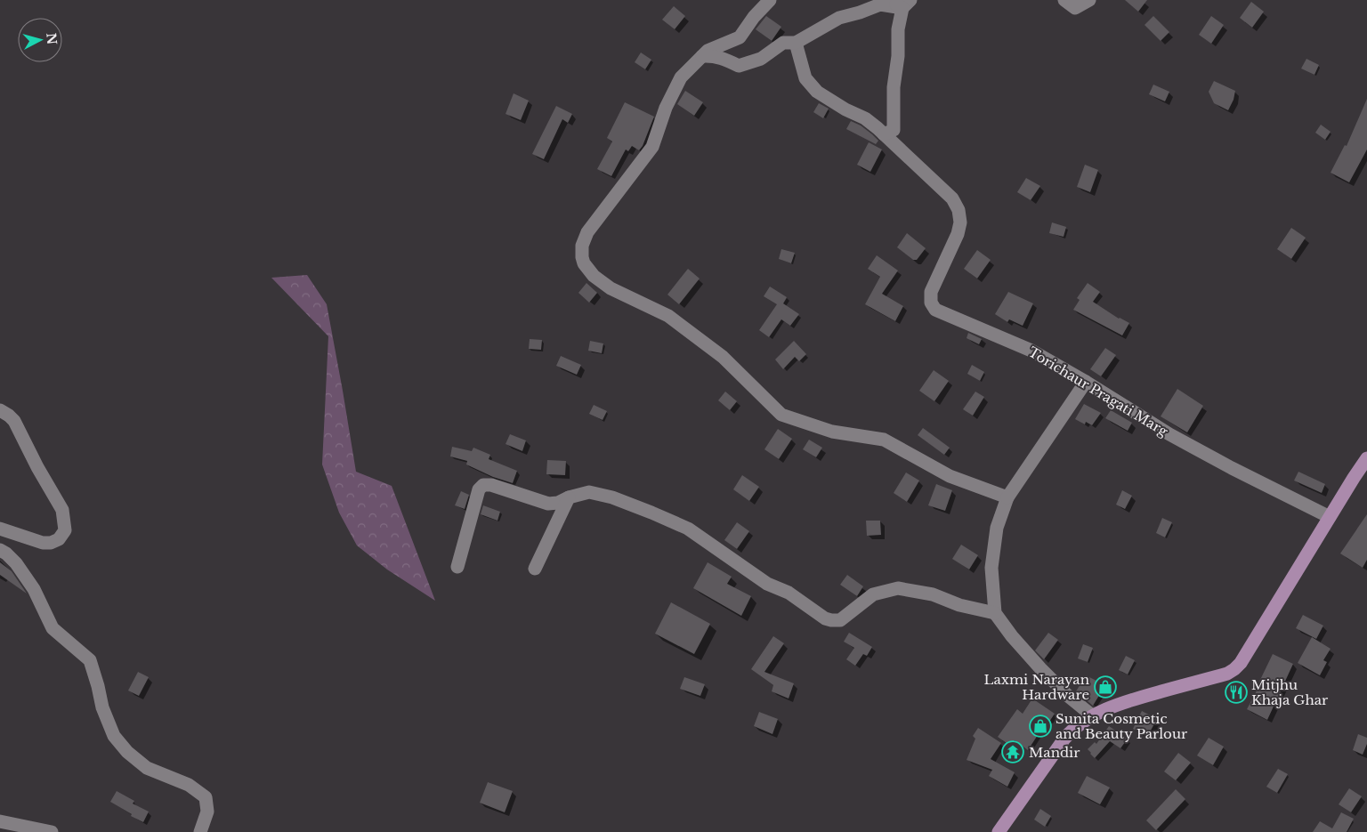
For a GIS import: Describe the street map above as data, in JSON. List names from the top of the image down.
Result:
{
  "streets": {
    "street": ["Torichaur Pragati Marg"]
  },
  "places": {
    "shop": ["Laxmi Narayan Hardware", "Sunita Cosmetic and Beauty Parlour"],
    "restaurant": ["Mitjhu Khaja Ghar"],
    "temple": ["Mandir"]
  },
  "north": "right"
}
